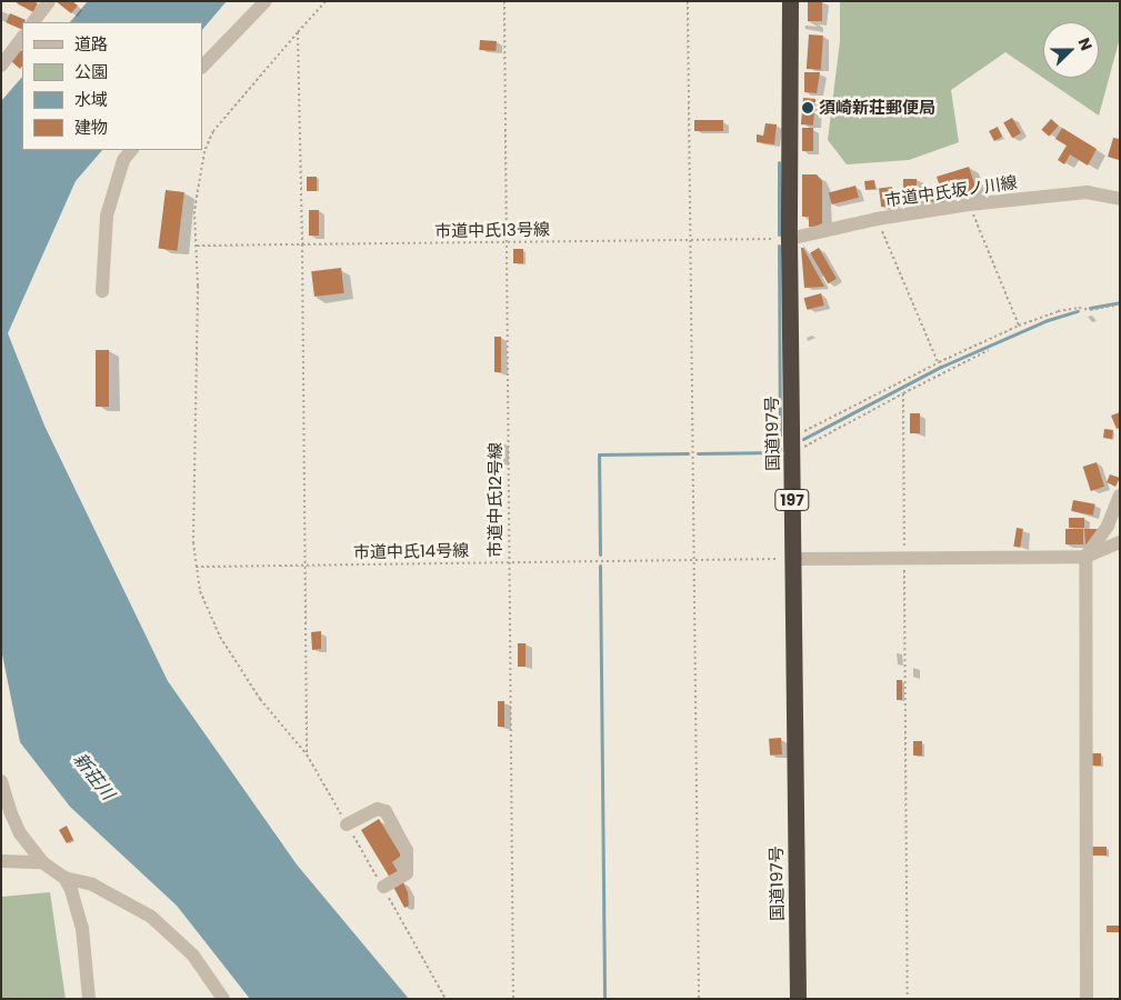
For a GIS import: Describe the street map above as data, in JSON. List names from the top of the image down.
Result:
{
  "streets": {
    "highway": ["国道197号", "197"],
    "street": ["市道中氏坂ノ川線"],
    "path": ["市道中氏13号線", "市道中氏12号線", "市道中氏14号線"]
  },
  "crossings": [
    ["市道中氏坂ノ川線", "市道中氏13号線"],
    ["市道中氏坂ノ川線", "国道197号"],
    ["市道中氏13号線", "国道197号"],
    ["市道中氏13号線", "市道中氏12号線"],
    ["国道197号", "市道中氏14号線"],
    ["市道中氏12号線", "市道中氏14号線"]
  ],
  "water": ["新荘川"],
  "places": ["須崎新荘郵便局"],
  "legend": [
    "道路",
    "公園",
    "水域",
    "建物"
  ],
  "north": "right"
}
